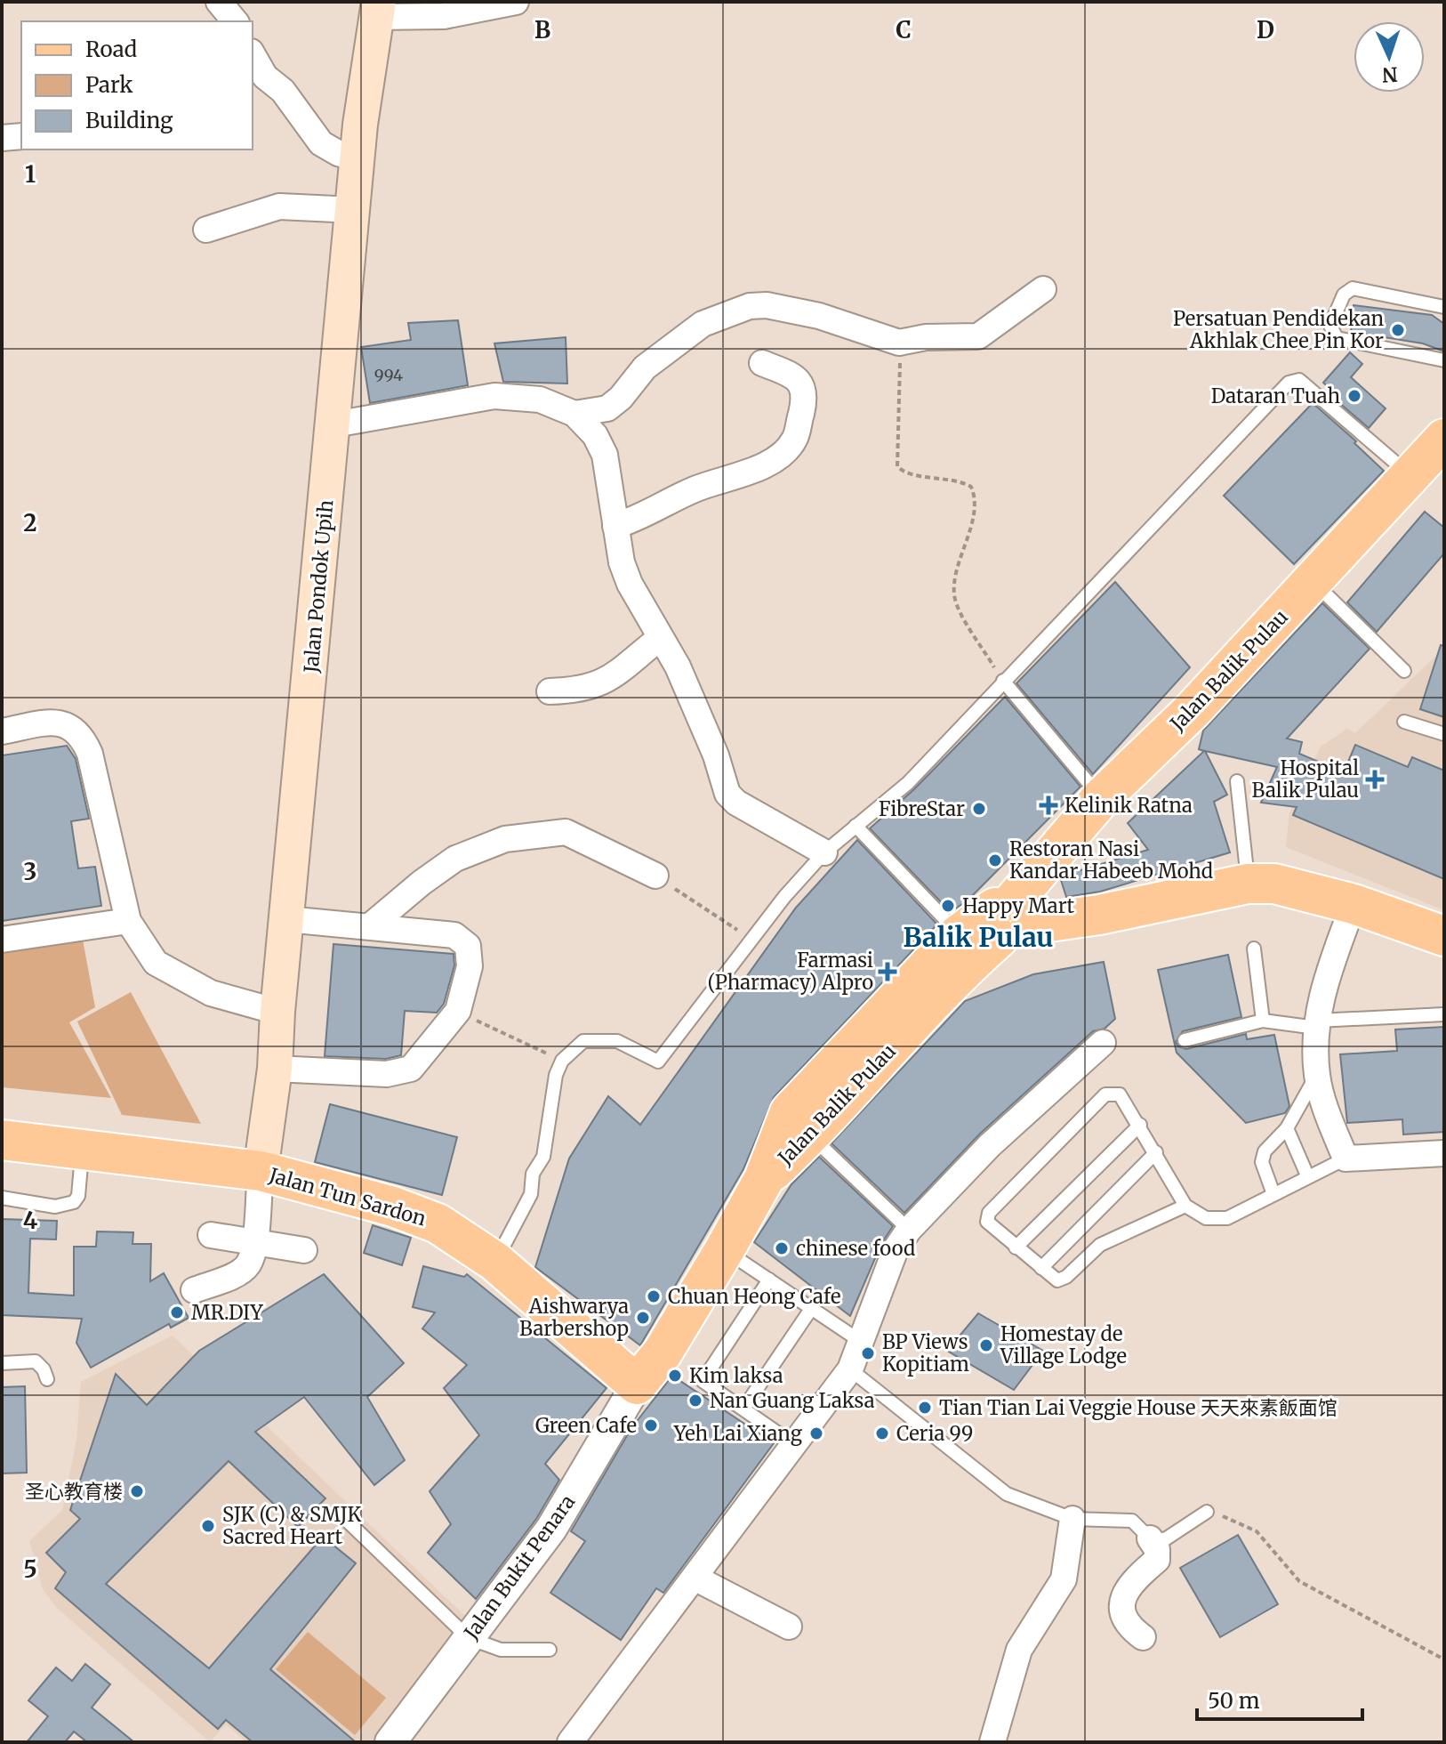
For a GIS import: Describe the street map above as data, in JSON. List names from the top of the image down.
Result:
{
  "streets": {
    "main road": ["Jalan Pondok Upih", "Jalan Balik Pulau", "Jalan Tun Sardon"],
    "street": ["Jalan Bukit Penara"]
  },
  "crossings": [
    ["Jalan Pondok Upih", "Jalan Tun Sardon"],
    ["Jalan Balik Pulau", "Jalan Tun Sardon"],
    ["Jalan Balik Pulau", "Jalan Bukit Penara"],
    ["Jalan Tun Sardon", "Jalan Bukit Penara"]
  ],
  "districts": ["Balik Pulau"],
  "places": {
    "other": [
      "Persatuan Pendidekan Akhlak Chee Pin Kor",
      "Dataran Tuah",
      "FibreStar",
      "Restoran Nasi Kandar Habeeb Mohd",
      "Happy Mart",
      "chinese food",
      "Chuan Heong Cafe",
      "MR.DIY",
      "Aishwarya Barbershop",
      "Homestay de Village Lodge",
      "BP Views Kopitiam",
      "Kim laksa",
      "Nan Guang Laksa",
      "Tian Tian Lai Veggie House 天天來素飯面馆",
      "Green Cafe",
      "Yeh Lai Xiang",
      "Ceria 99",
      "圣心教育楼",
      "SJK (C) & SMJK Sacred Heart"
    ],
    "health": ["Hospital Balik Pulau", "Kelinik Ratna", "Farmasi (Pharmacy) Alpro"]
  },
  "house_numbers": ["994"],
  "legend": ["Road", "Park", "Building"],
  "scale_bar": "50 m",
  "north": "bottom",
  "grid": {
    "columns": ["B", "C", "D"],
    "rows": [
      "1",
      "2",
      "3",
      "4",
      "5"
    ]
  }
}
